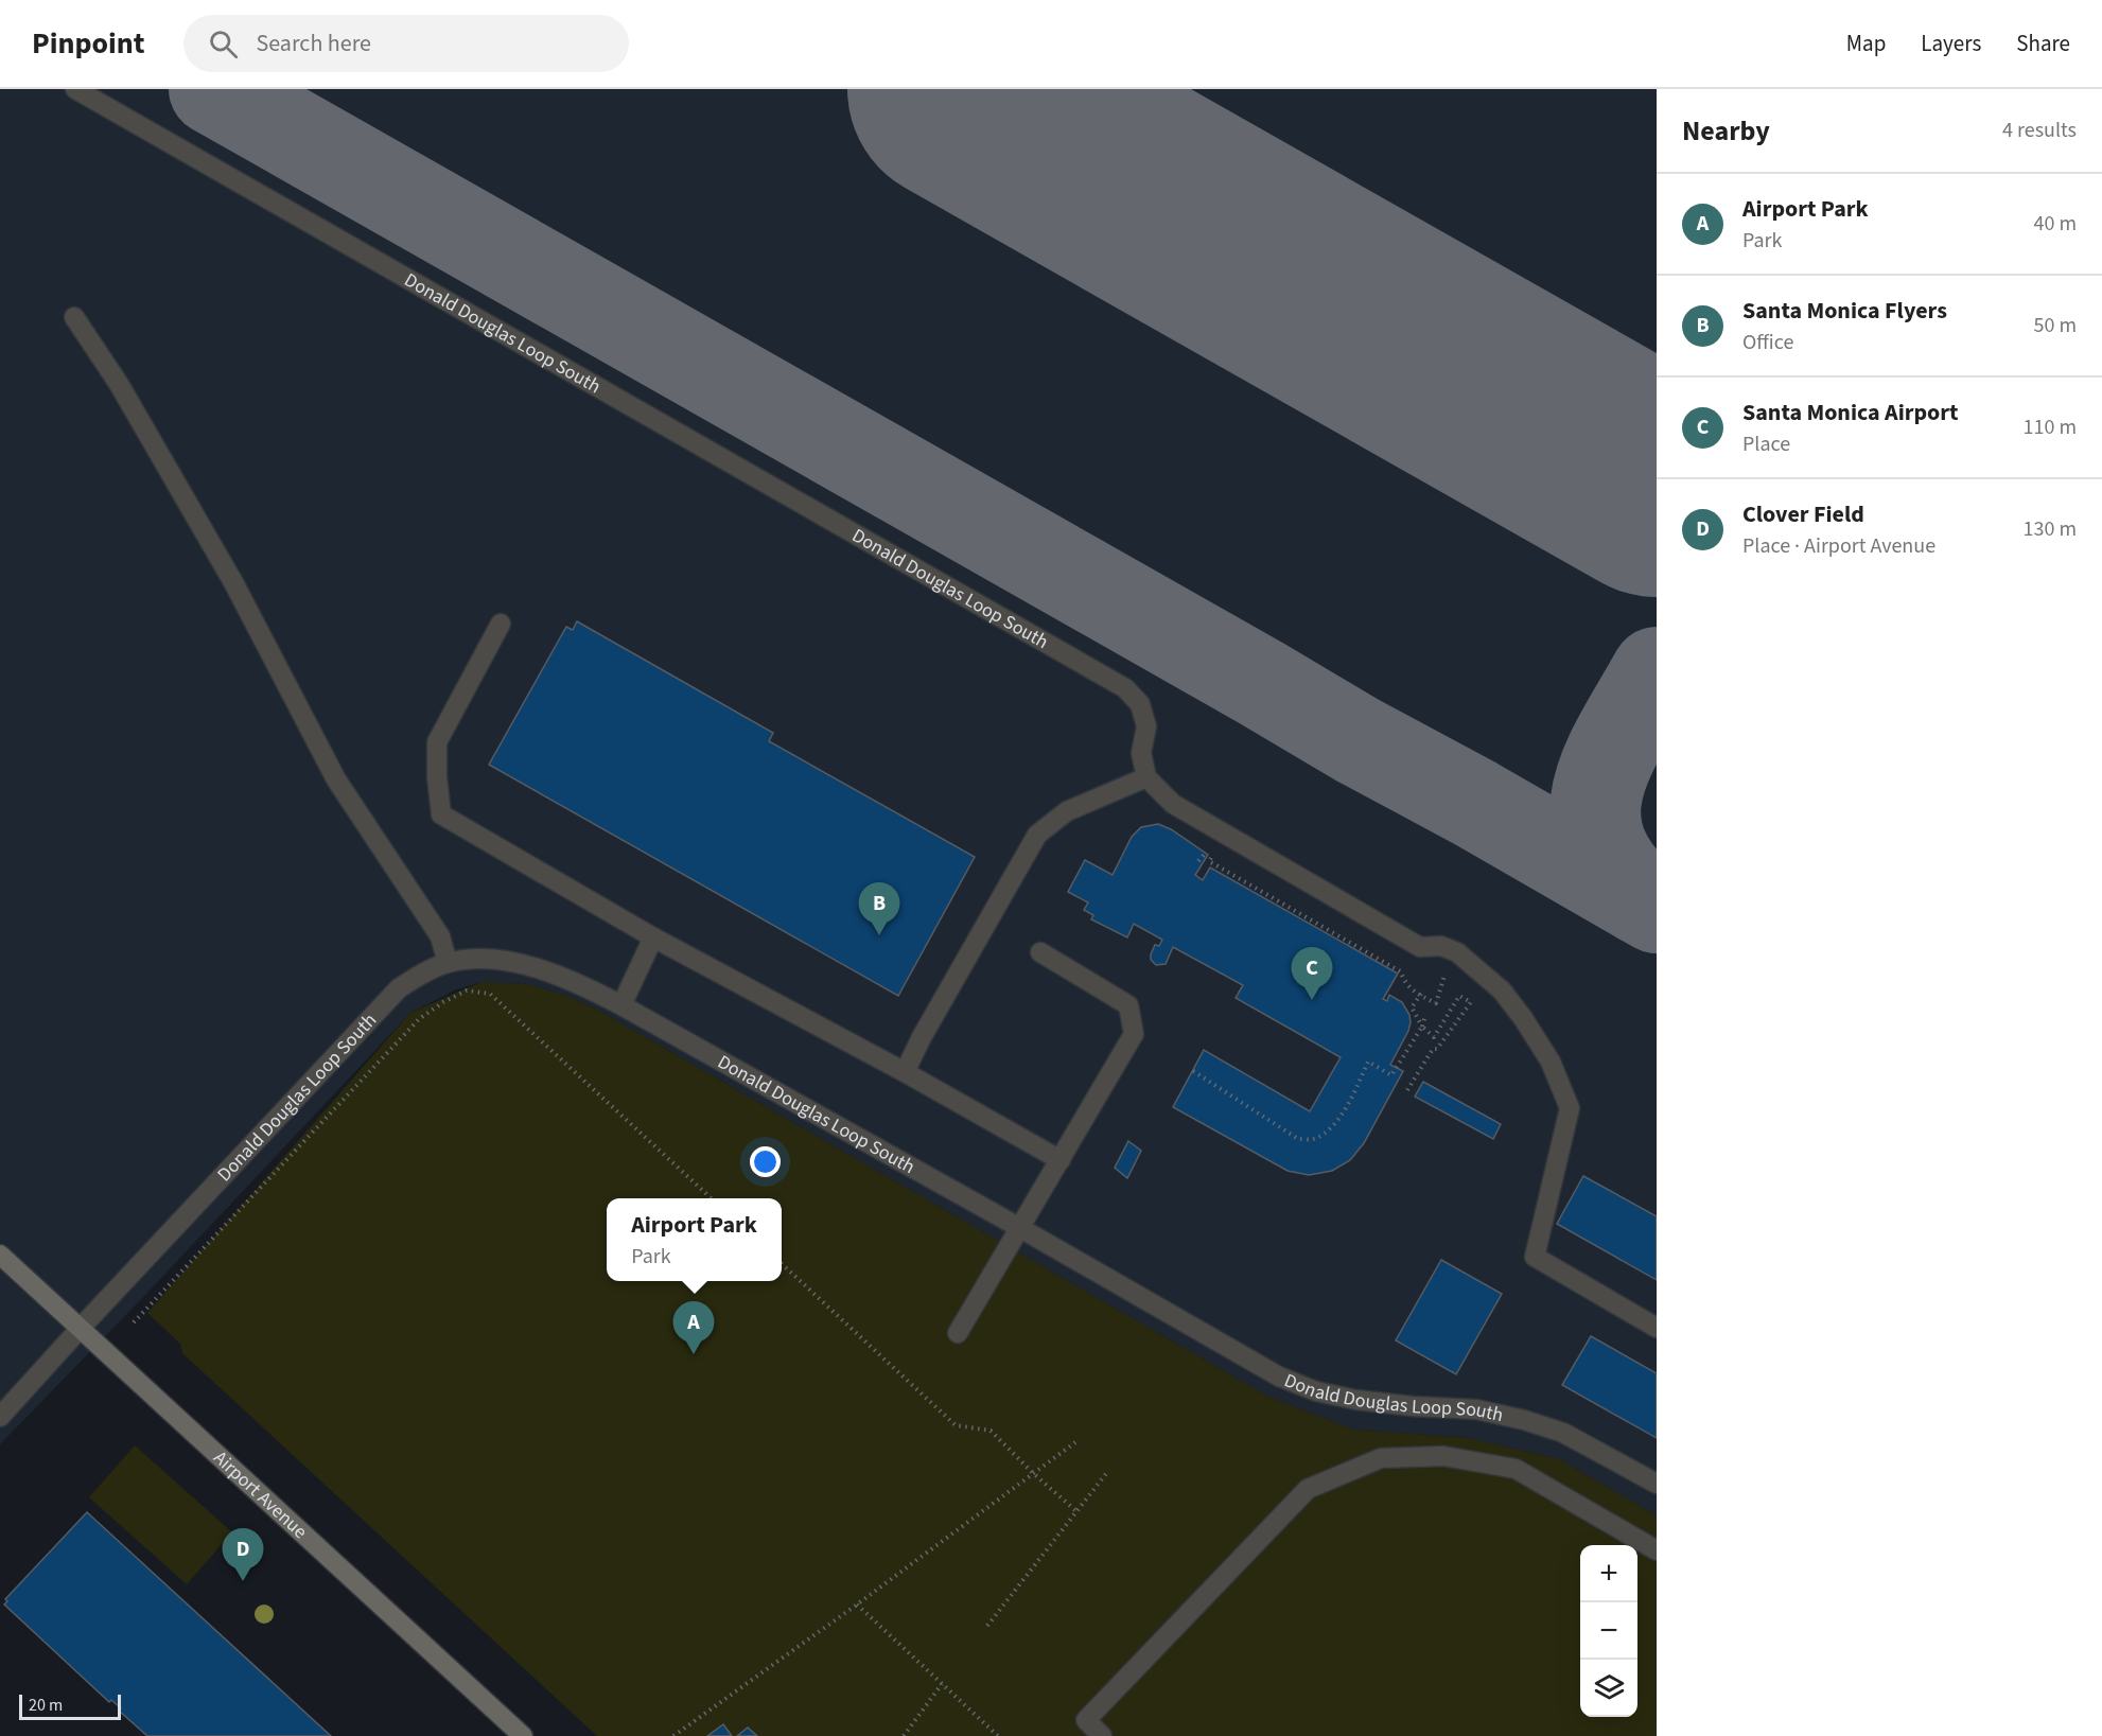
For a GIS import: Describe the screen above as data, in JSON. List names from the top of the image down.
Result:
{
  "streets": {
    "street": ["Donald Douglas Loop South", "Airport Avenue"]
  },
  "crossings": [
    ["Donald Douglas Loop South", "Airport Avenue"]
  ],
  "scale_bar": "20 m",
  "page": {
    "header": "Pinpoint",
    "search": "Search here",
    "nav": ["Map", "Layers", "Share"],
    "heading": ["Nearby", "4 results"],
    "list": [
      {
        "mark": "A",
        "name": "Airport Park",
        "note": "Park",
        "value": "40 m"
      },
      {
        "mark": "B",
        "name": "Santa Monica Flyers",
        "note": "Office",
        "value": "50 m"
      },
      {
        "mark": "C",
        "name": "Santa Monica Airport",
        "note": "Place",
        "value": "110 m"
      },
      {
        "mark": "D",
        "name": "Clover Field",
        "note": "Place · Airport Avenue",
        "value": "130 m"
      }
    ],
    "pins": [
      "B",
      "C",
      "A",
      "D"
    ],
    "popup": ["Airport Park", "Park"],
    "map_buttons": ["+", "−"],
    "scale": "20 m"
  }
}
